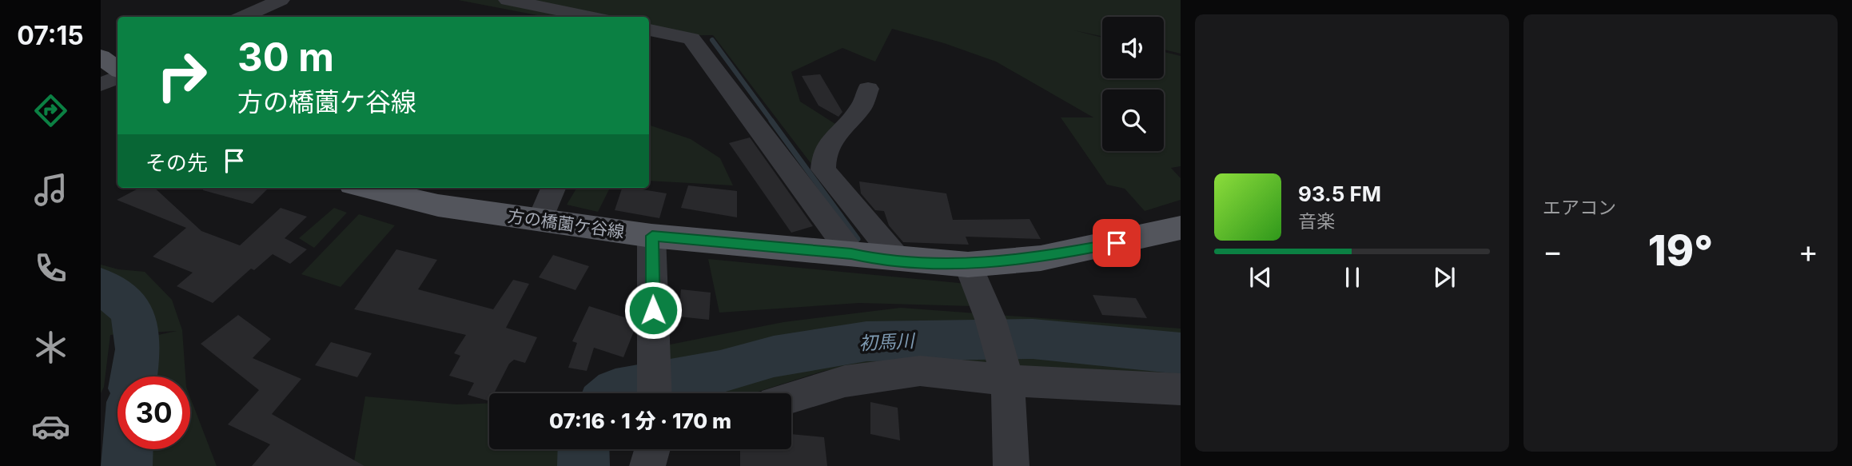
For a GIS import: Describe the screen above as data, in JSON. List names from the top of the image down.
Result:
{
  "streets": {
    "main road": ["方の橋薗ケ谷線"]
  },
  "water": ["初馬川"],
  "page": {
    "tabs": "07:15",
    "tile": "エアコン",
    "turn": ["30 m", "方の橋薗ケ谷線"],
    "then": "その先",
    "song": ["93.5 FM", "音楽"],
    "heat": ["−", "19°", "+"],
    "limit": "30",
    "trip": "07:16 · 1 分 · 170 m"
  }
}
